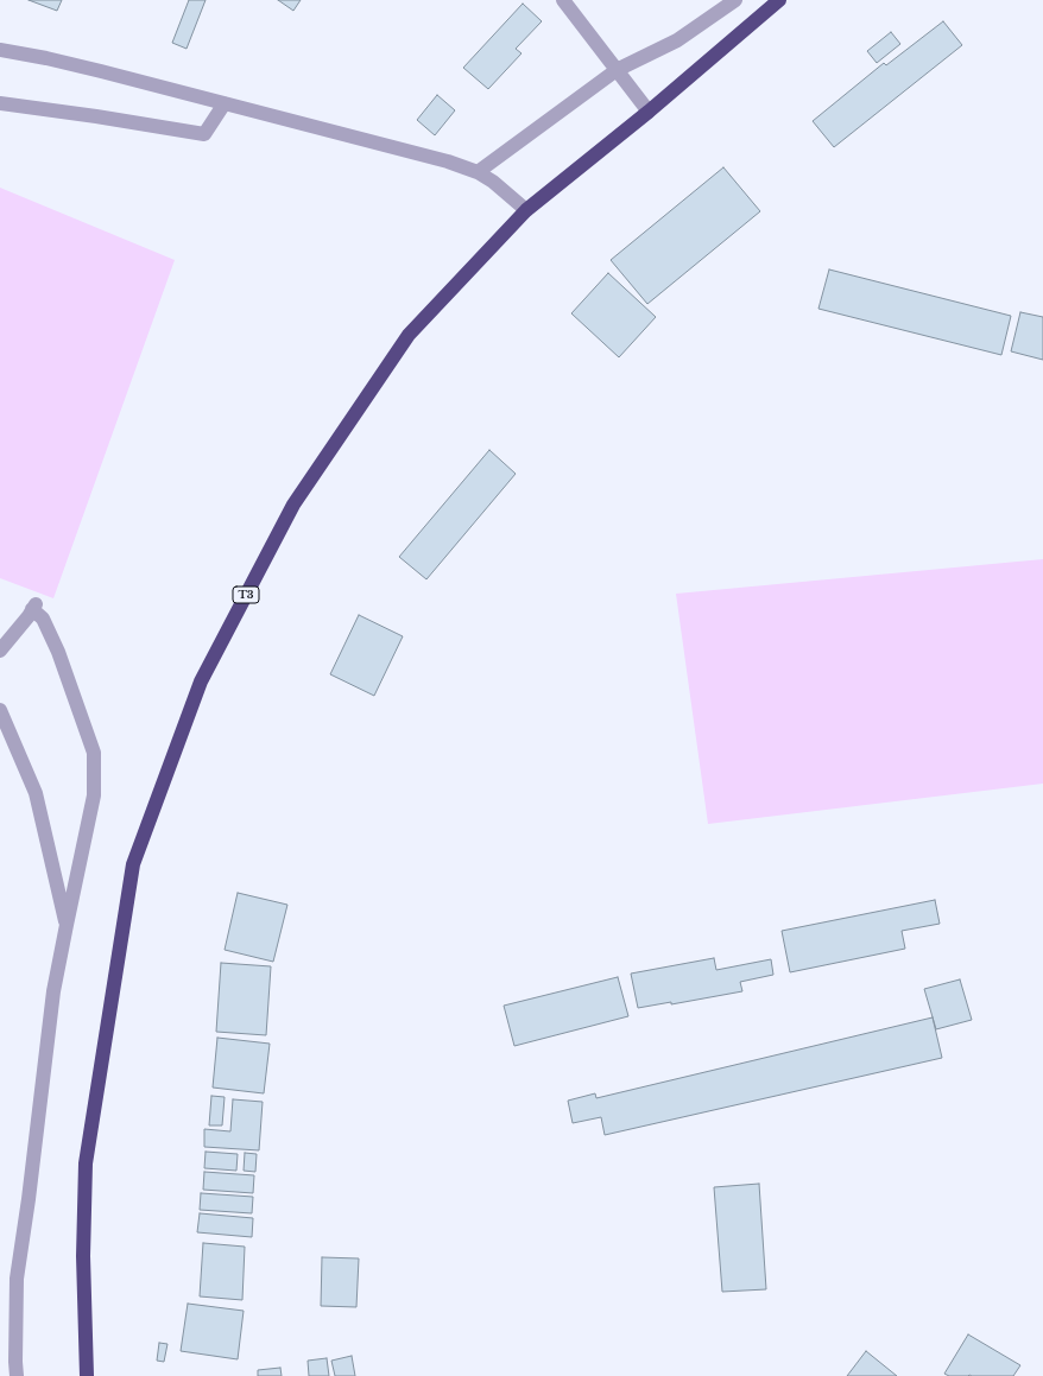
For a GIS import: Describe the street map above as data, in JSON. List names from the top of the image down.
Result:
{
  "streets": {
    "highway": ["T3"]
  }
}
